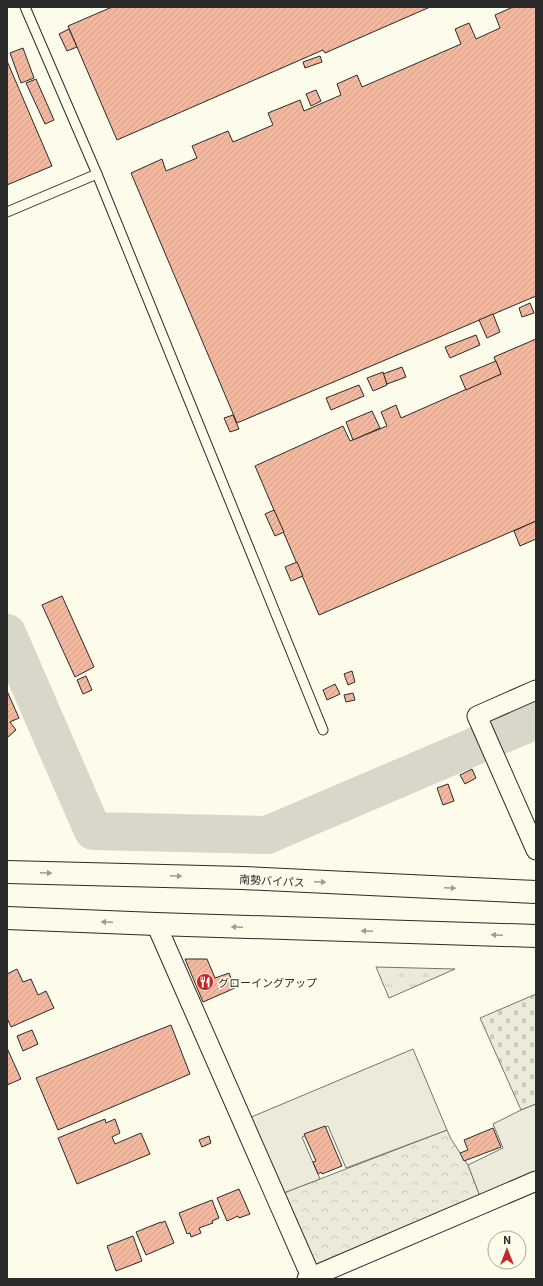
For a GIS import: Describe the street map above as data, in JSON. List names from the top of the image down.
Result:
{
  "streets": {
    "highway": ["南勢バイパス"]
  },
  "places": {
    "restaurant": ["グローイングアップ"]
  },
  "north": "top"
}
